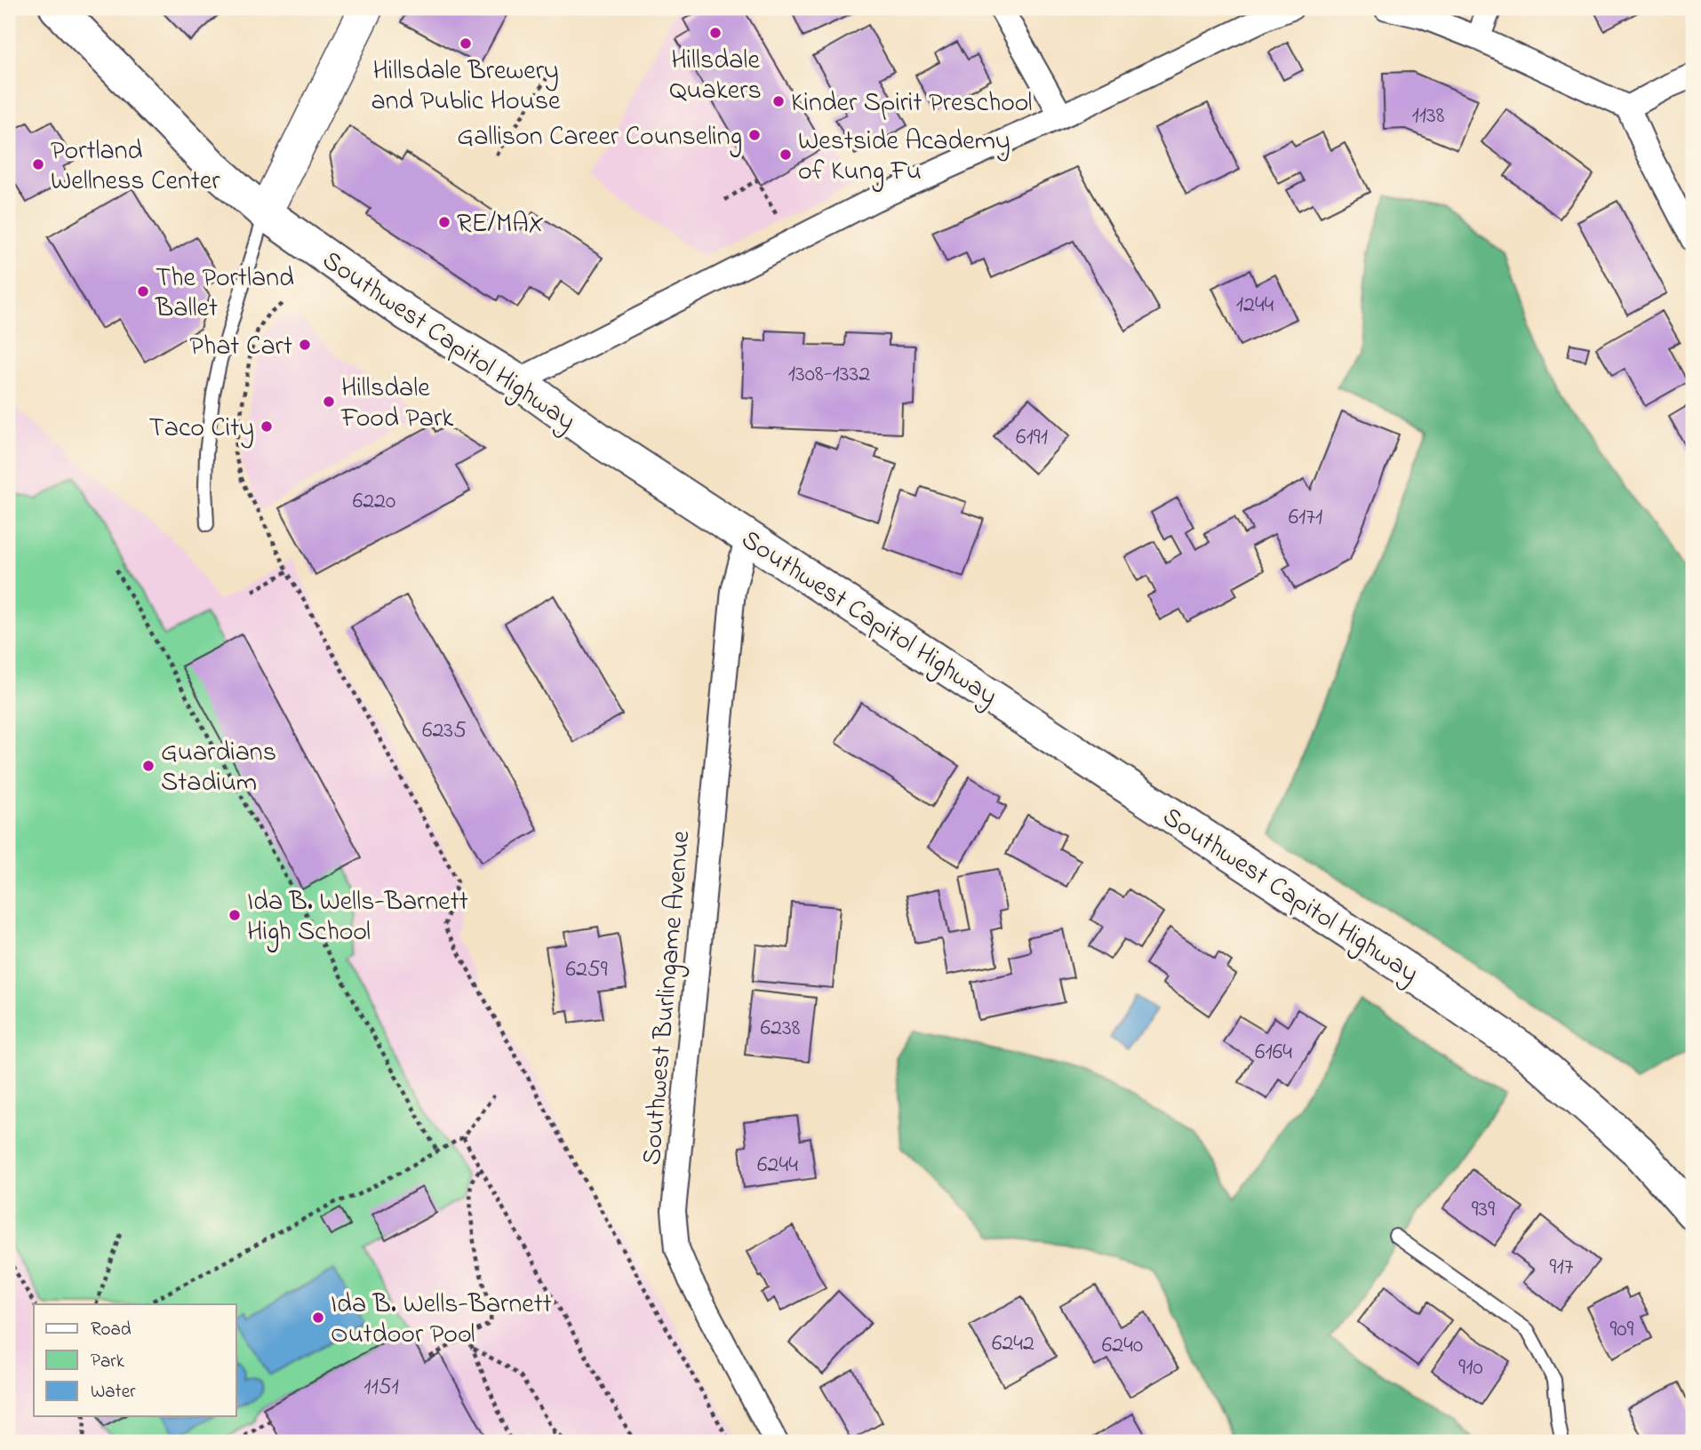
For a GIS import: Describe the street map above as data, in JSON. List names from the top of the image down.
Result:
{
  "streets": {
    "main road": ["Southwest Capitol Highway"],
    "street": ["Southwest Burlingame Avenue"]
  },
  "crossings": [
    ["Southwest Capitol Highway", "Southwest Burlingame Avenue"]
  ],
  "places": [
    "Hillsdale Quakers",
    "Hillsdale Brewery and Public House",
    "Kinder Spirit Preschool",
    "Gallison Career Counseling",
    "Westside Academy of Kung Fu",
    "Portland Wellness Center",
    "RE/MAX",
    "The Portland Ballet",
    "Phat Cart",
    "Hillsdale Food Park",
    "Taco City",
    "Guardians Stadium",
    "Ida B. Wells-Barnett High School",
    "Ida B. Wells-Barnett Outdoor Pool"
  ],
  "house_numbers": [
    "1138",
    "1244",
    "1308-1332",
    "6191",
    "6220",
    "6171",
    "6235",
    "6259",
    "6238",
    "6164",
    "6244",
    "939",
    "917",
    "909",
    "6242",
    "6240",
    "910",
    "1151"
  ],
  "legend": ["Road", "Park", "Water"]
}
